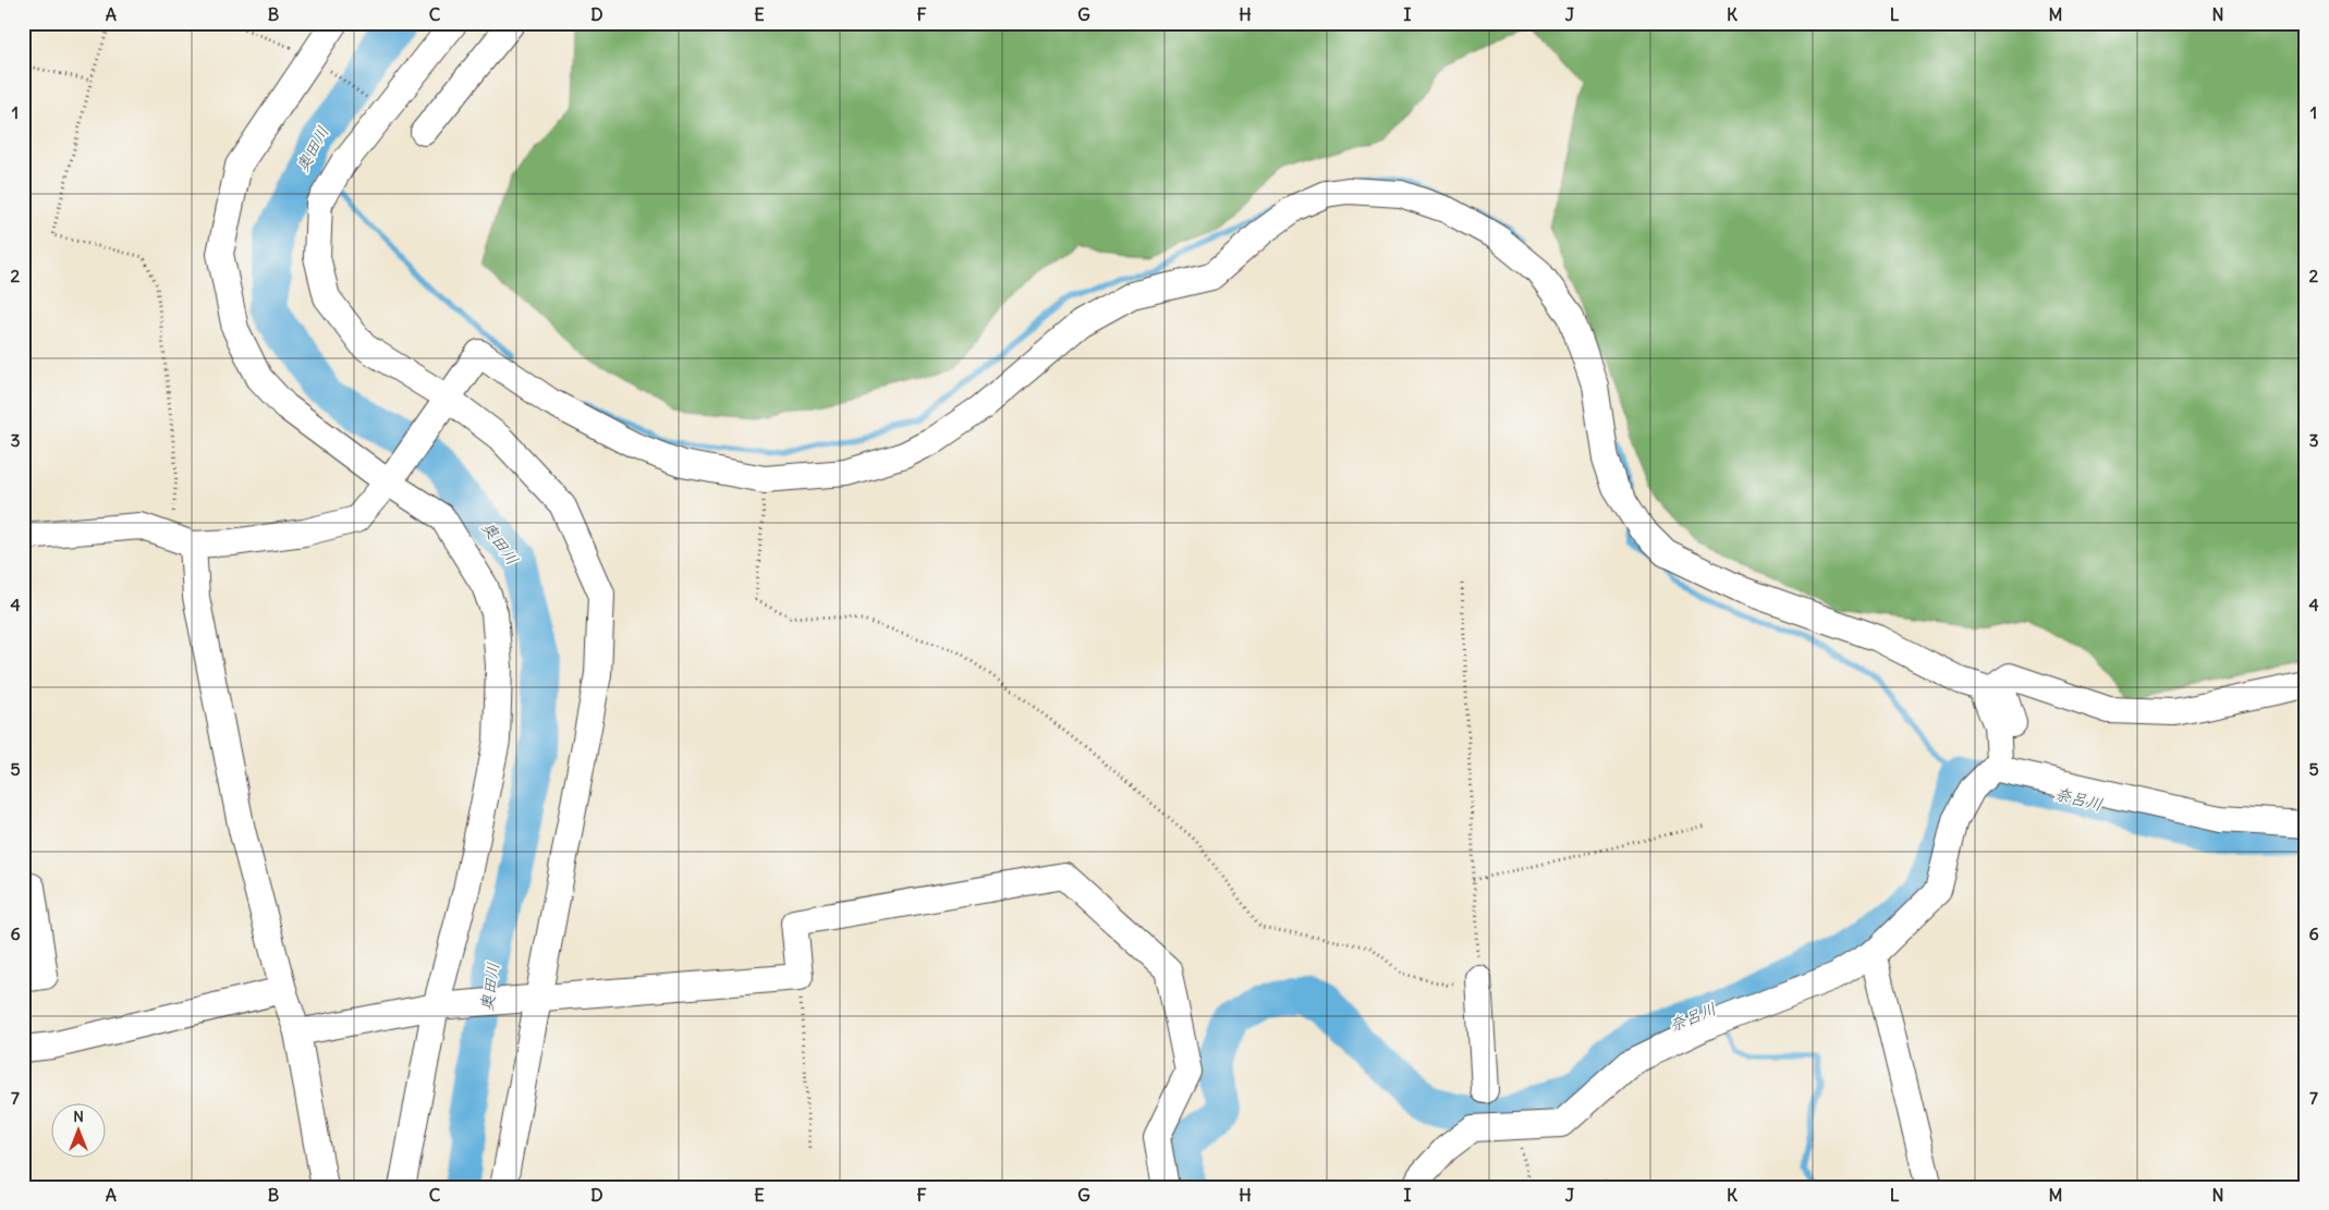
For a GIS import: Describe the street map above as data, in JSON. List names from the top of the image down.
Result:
{
  "water": ["奥田川", "奈呂川"],
  "north": "top",
  "grid": {
    "columns": [
      "A",
      "B",
      "C",
      "D",
      "E",
      "F",
      "G",
      "H",
      "I",
      "J",
      "K",
      "L",
      "M",
      "N"
    ],
    "rows": [
      "1",
      "2",
      "3",
      "4",
      "5",
      "6",
      "7"
    ]
  }
}
